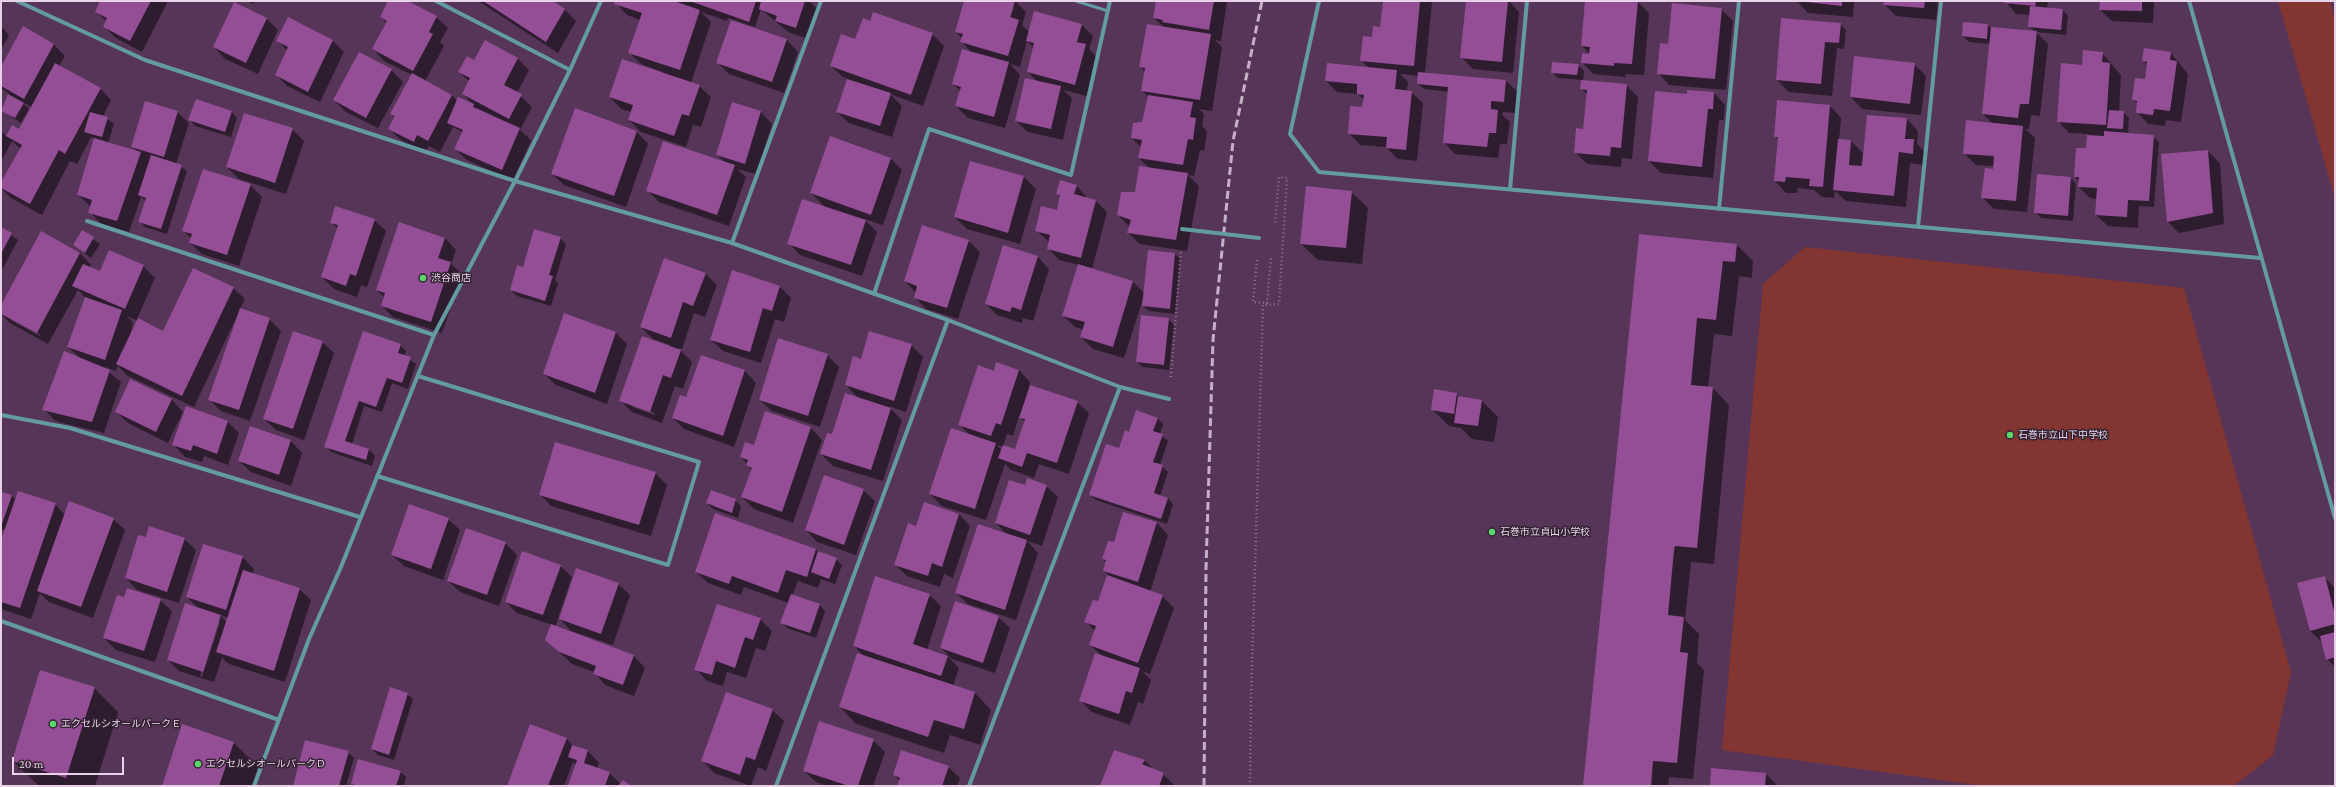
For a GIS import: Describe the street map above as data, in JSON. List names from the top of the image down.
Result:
{
  "places": [
    "渋谷商店",
    "石巻市立山下中学校",
    "石巻市立貞山小学校",
    "エクセルシオールパークＥ",
    "エクセルシオールパークＤ"
  ],
  "scale_bar": "20 m"
}
